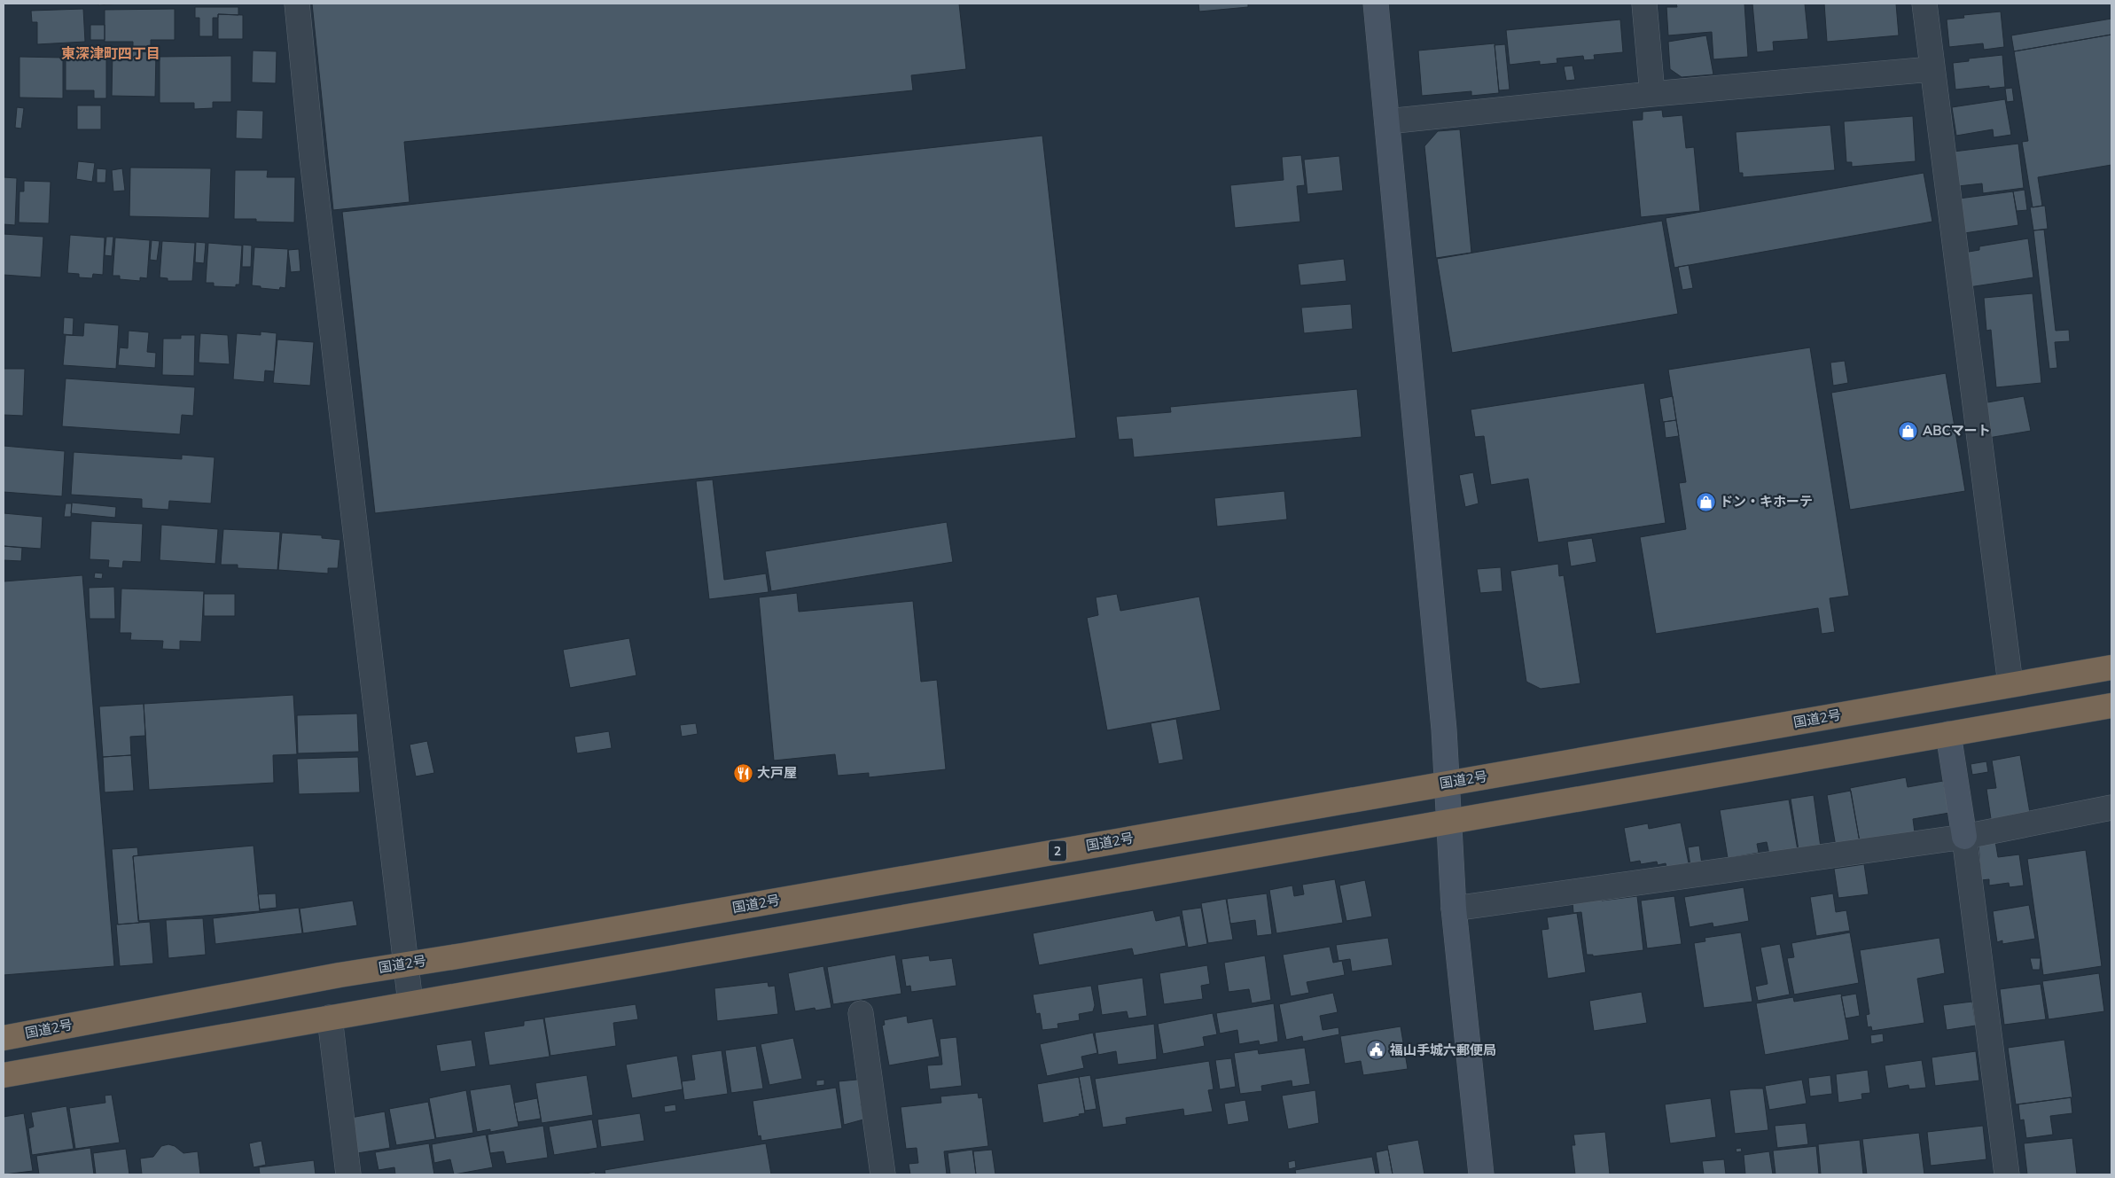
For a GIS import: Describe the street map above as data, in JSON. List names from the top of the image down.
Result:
{
  "streets": {
    "highway": ["国道2号", "2"]
  },
  "districts": ["東深津町四丁目"],
  "places": {
    "shop": ["ABCマート", "ドン・キホーテ"],
    "restaurant": ["大戸屋"],
    "public building": ["福山手城六郵便局"]
  }
}
